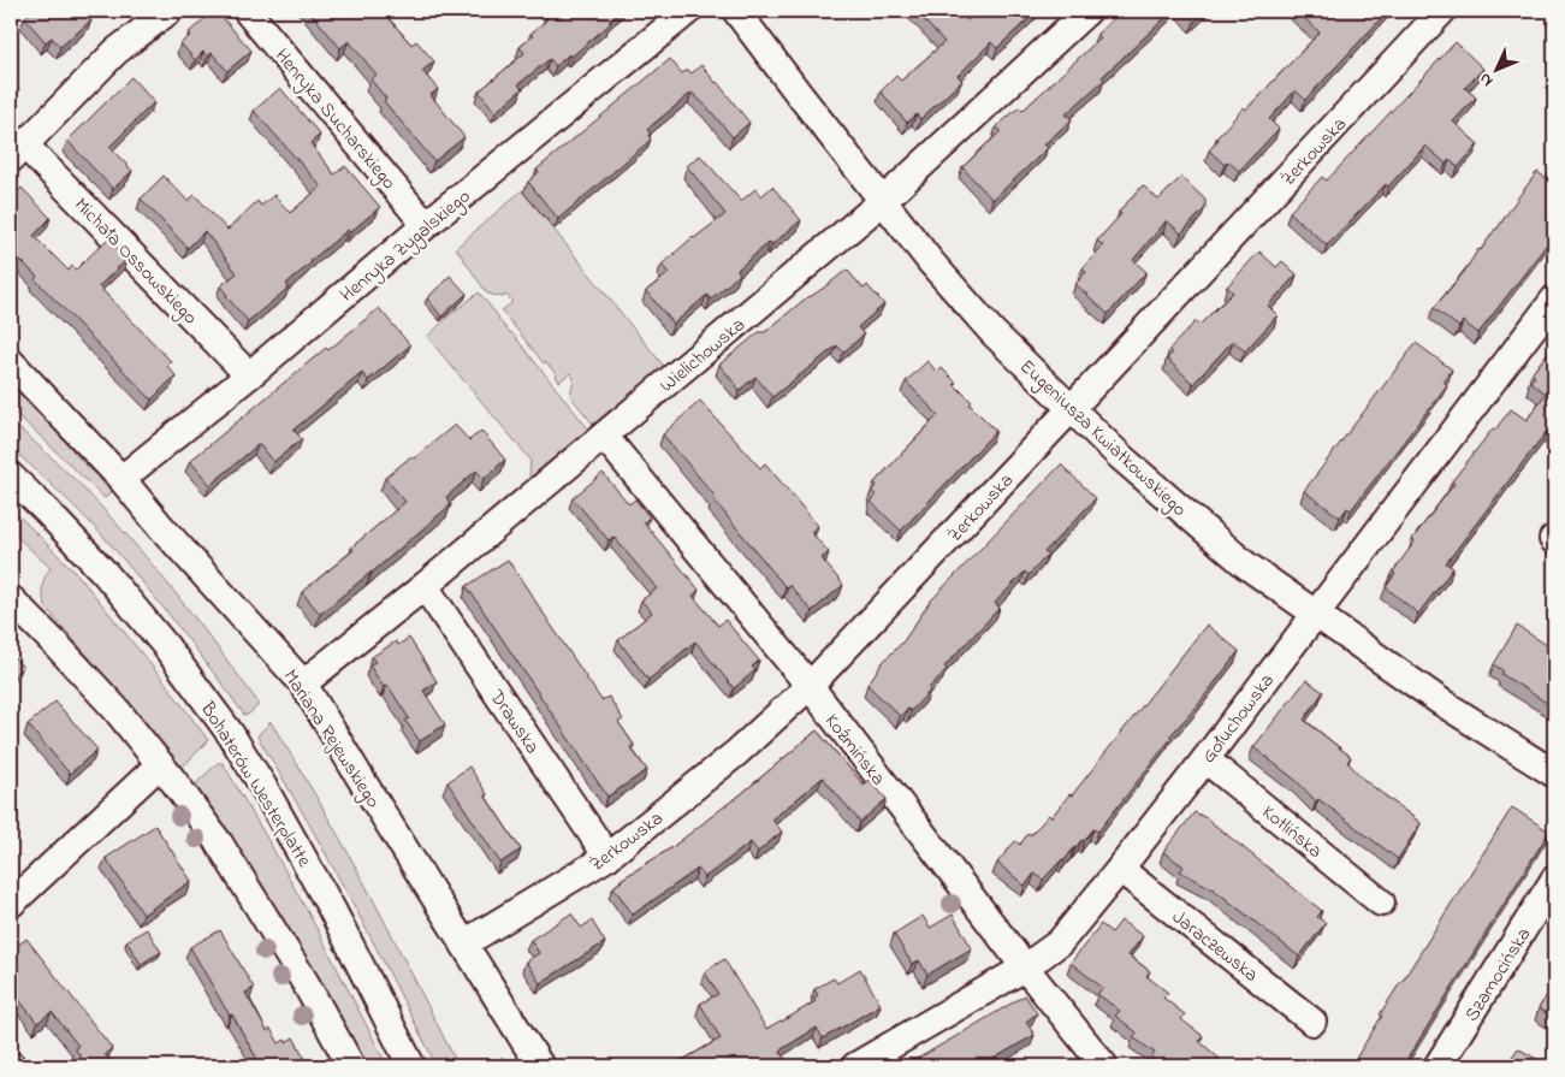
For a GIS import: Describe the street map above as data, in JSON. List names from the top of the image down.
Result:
{
  "streets": {
    "street": [
      "Henryka Sucharskiego",
      "Żerkowska",
      "Henryka Zygalskiego",
      "Michała Ossowskiego",
      "Wielichowska",
      "Eugeniusza Kwiatkowskiego",
      "Gołuchowska",
      "Drawska",
      "Mariana Rejewskiego",
      "Koźmińska",
      "Bohaterów Westerplatte",
      "Kotlińska",
      "Jaraczewska",
      "Szamocińska"
    ]
  },
  "crossings": [
    ["Henryka Sucharskiego", "Henryka Zygalskiego"],
    ["Żerkowska", "Eugeniusza Kwiatkowskiego"],
    ["Żerkowska", "Drawska"],
    ["Żerkowska", "Mariana Rejewskiego"],
    ["Żerkowska", "Koźmińska"],
    ["Henryka Zygalskiego", "Michała Ossowskiego"],
    ["Henryka Zygalskiego", "Mariana Rejewskiego"],
    ["Wielichowska", "Eugeniusza Kwiatkowskiego"],
    ["Wielichowska", "Drawska"],
    ["Wielichowska", "Mariana Rejewskiego"],
    ["Wielichowska", "Koźmińska"],
    ["Eugeniusza Kwiatkowskiego", "Gołuchowska"],
    ["Gołuchowska", "Koźmińska"],
    ["Gołuchowska", "Kotlińska"],
    ["Gołuchowska", "Jaraczewska"]
  ],
  "north": "bottom left"
}
